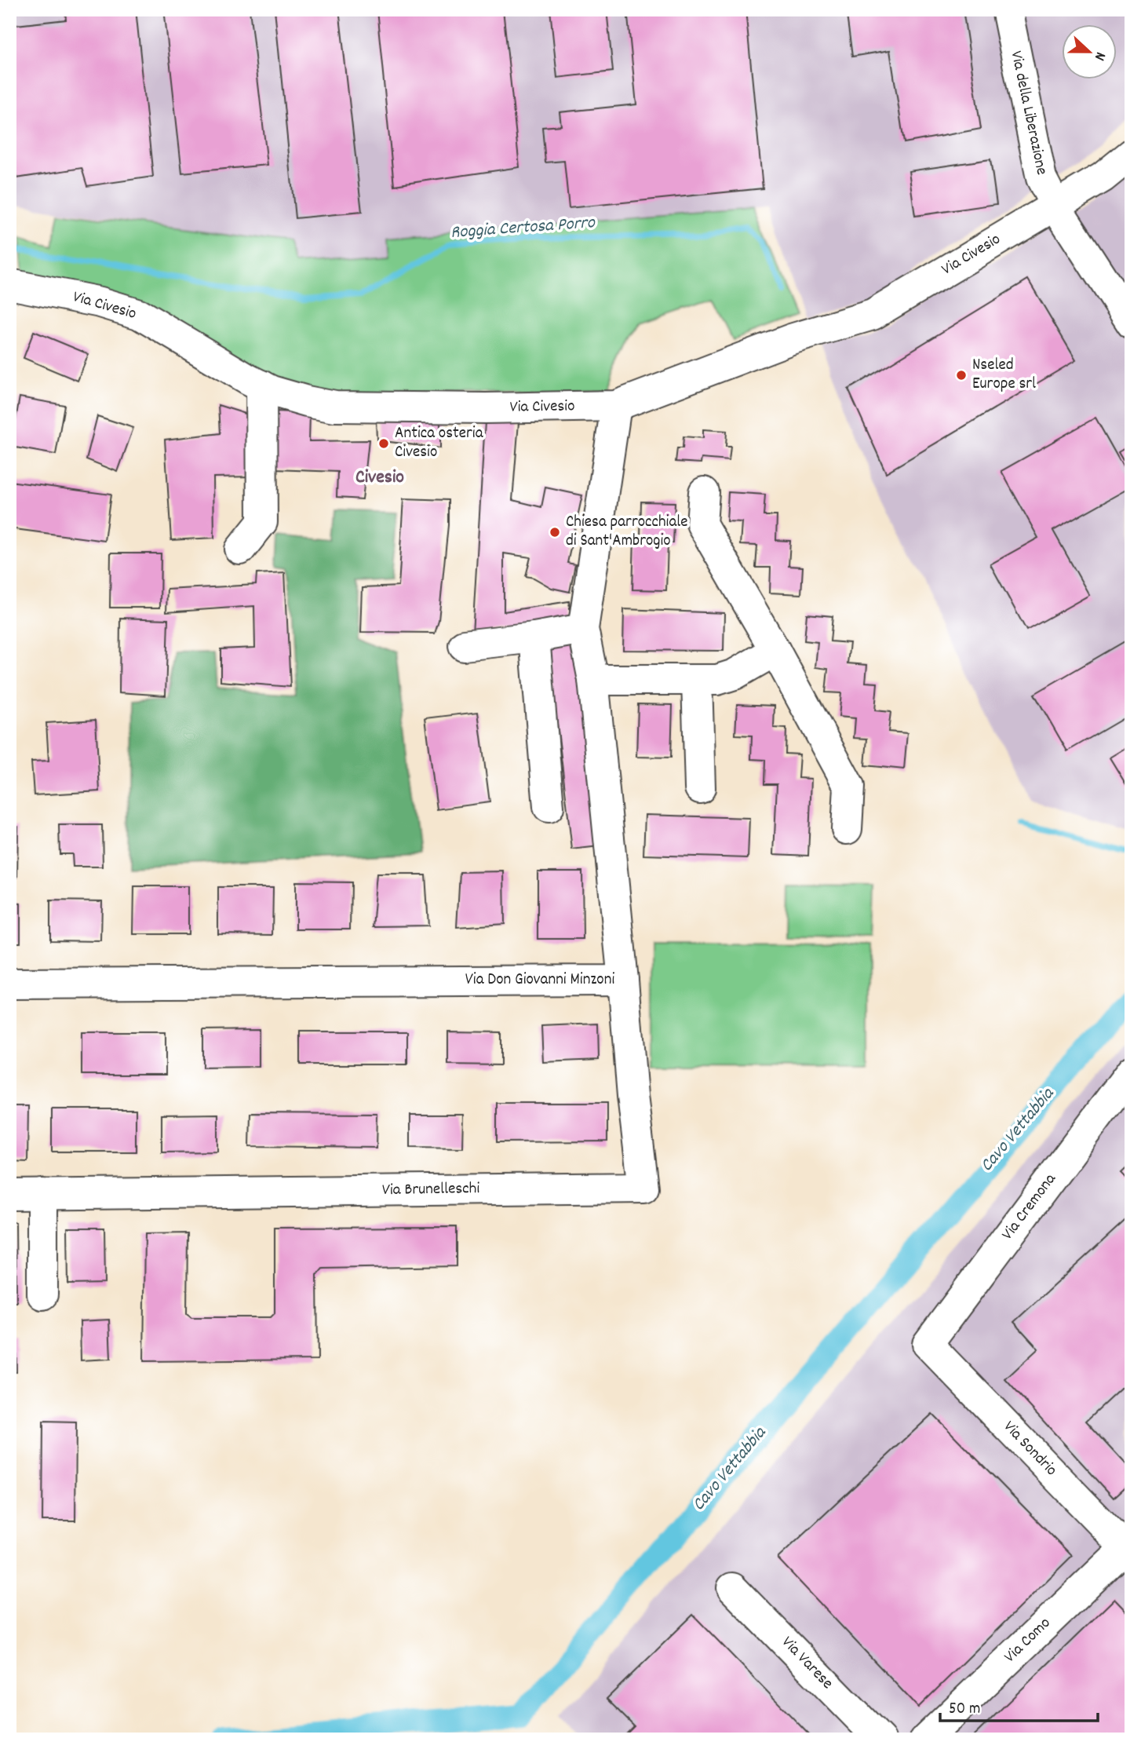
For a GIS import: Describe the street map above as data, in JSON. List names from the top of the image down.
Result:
{
  "streets": {
    "street": [
      "Via della Liberazione",
      "Via Civesio",
      "Via Don Giovanni Minzoni",
      "Via Brunelleschi",
      "Via Cremona",
      "Via Sondrio",
      "Via Como",
      "Via Varese"
    ]
  },
  "crossings": [
    ["Via della Liberazione", "Via Civesio"],
    ["Via Civesio", "Via Don Giovanni Minzoni"],
    ["Via Don Giovanni Minzoni", "Via Brunelleschi"],
    ["Via Cremona", "Via Sondrio"],
    ["Via Sondrio", "Via Como"]
  ],
  "districts": ["Civesio"],
  "water": ["Roggia Certosa Porro", "Cavo Vettabbia"],
  "places": ["Nseled Europe srl", "Antica osteria Civesio", "Chiesa parrocchiale di Sant'Ambrogio"],
  "scale_bar": "50 m",
  "north": "right"
}
